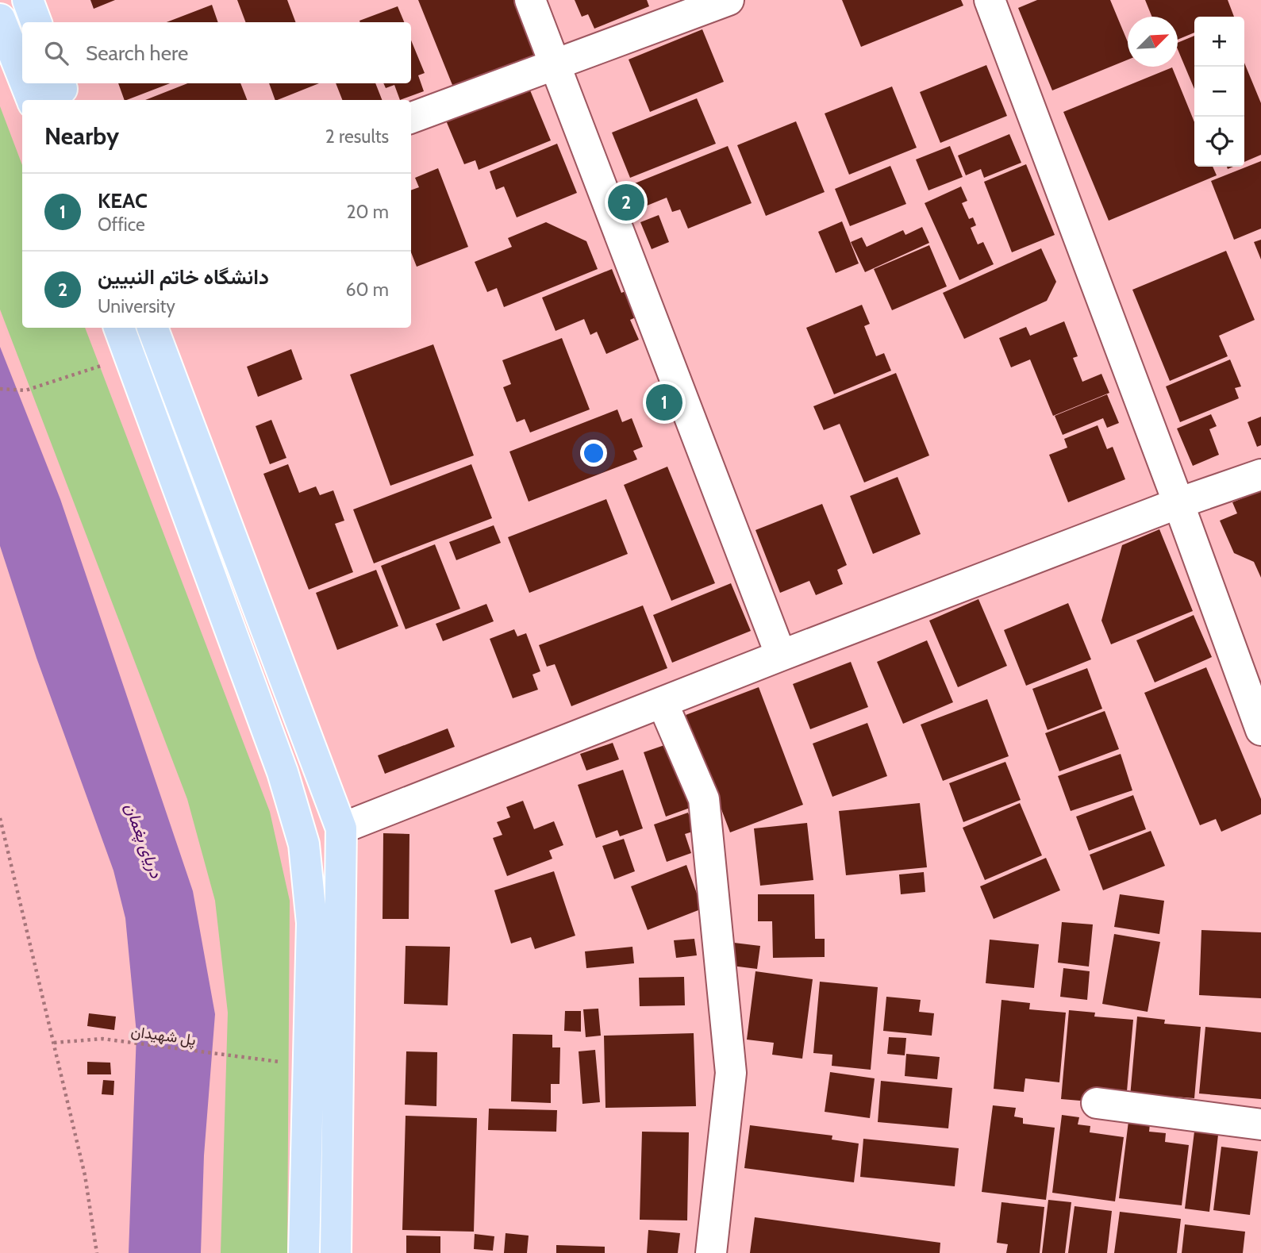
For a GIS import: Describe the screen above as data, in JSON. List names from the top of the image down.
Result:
{
  "streets": {
    "path": ["پل شهیدان"]
  },
  "water": ["دریای پغمان"],
  "north": "top right",
  "page": {
    "map_buttons": ["+", "−"],
    "search": "Search here",
    "heading": ["Nearby", "2 results"],
    "list": [
      {
        "mark": "1",
        "name": "KEAC",
        "note": "Office",
        "value": "20 m"
      },
      {
        "mark": "2",
        "name": "دانشگاه خاتم النبیین",
        "note": "University",
        "value": "60 m"
      }
    ],
    "pins": ["2", "1"]
  }
}
